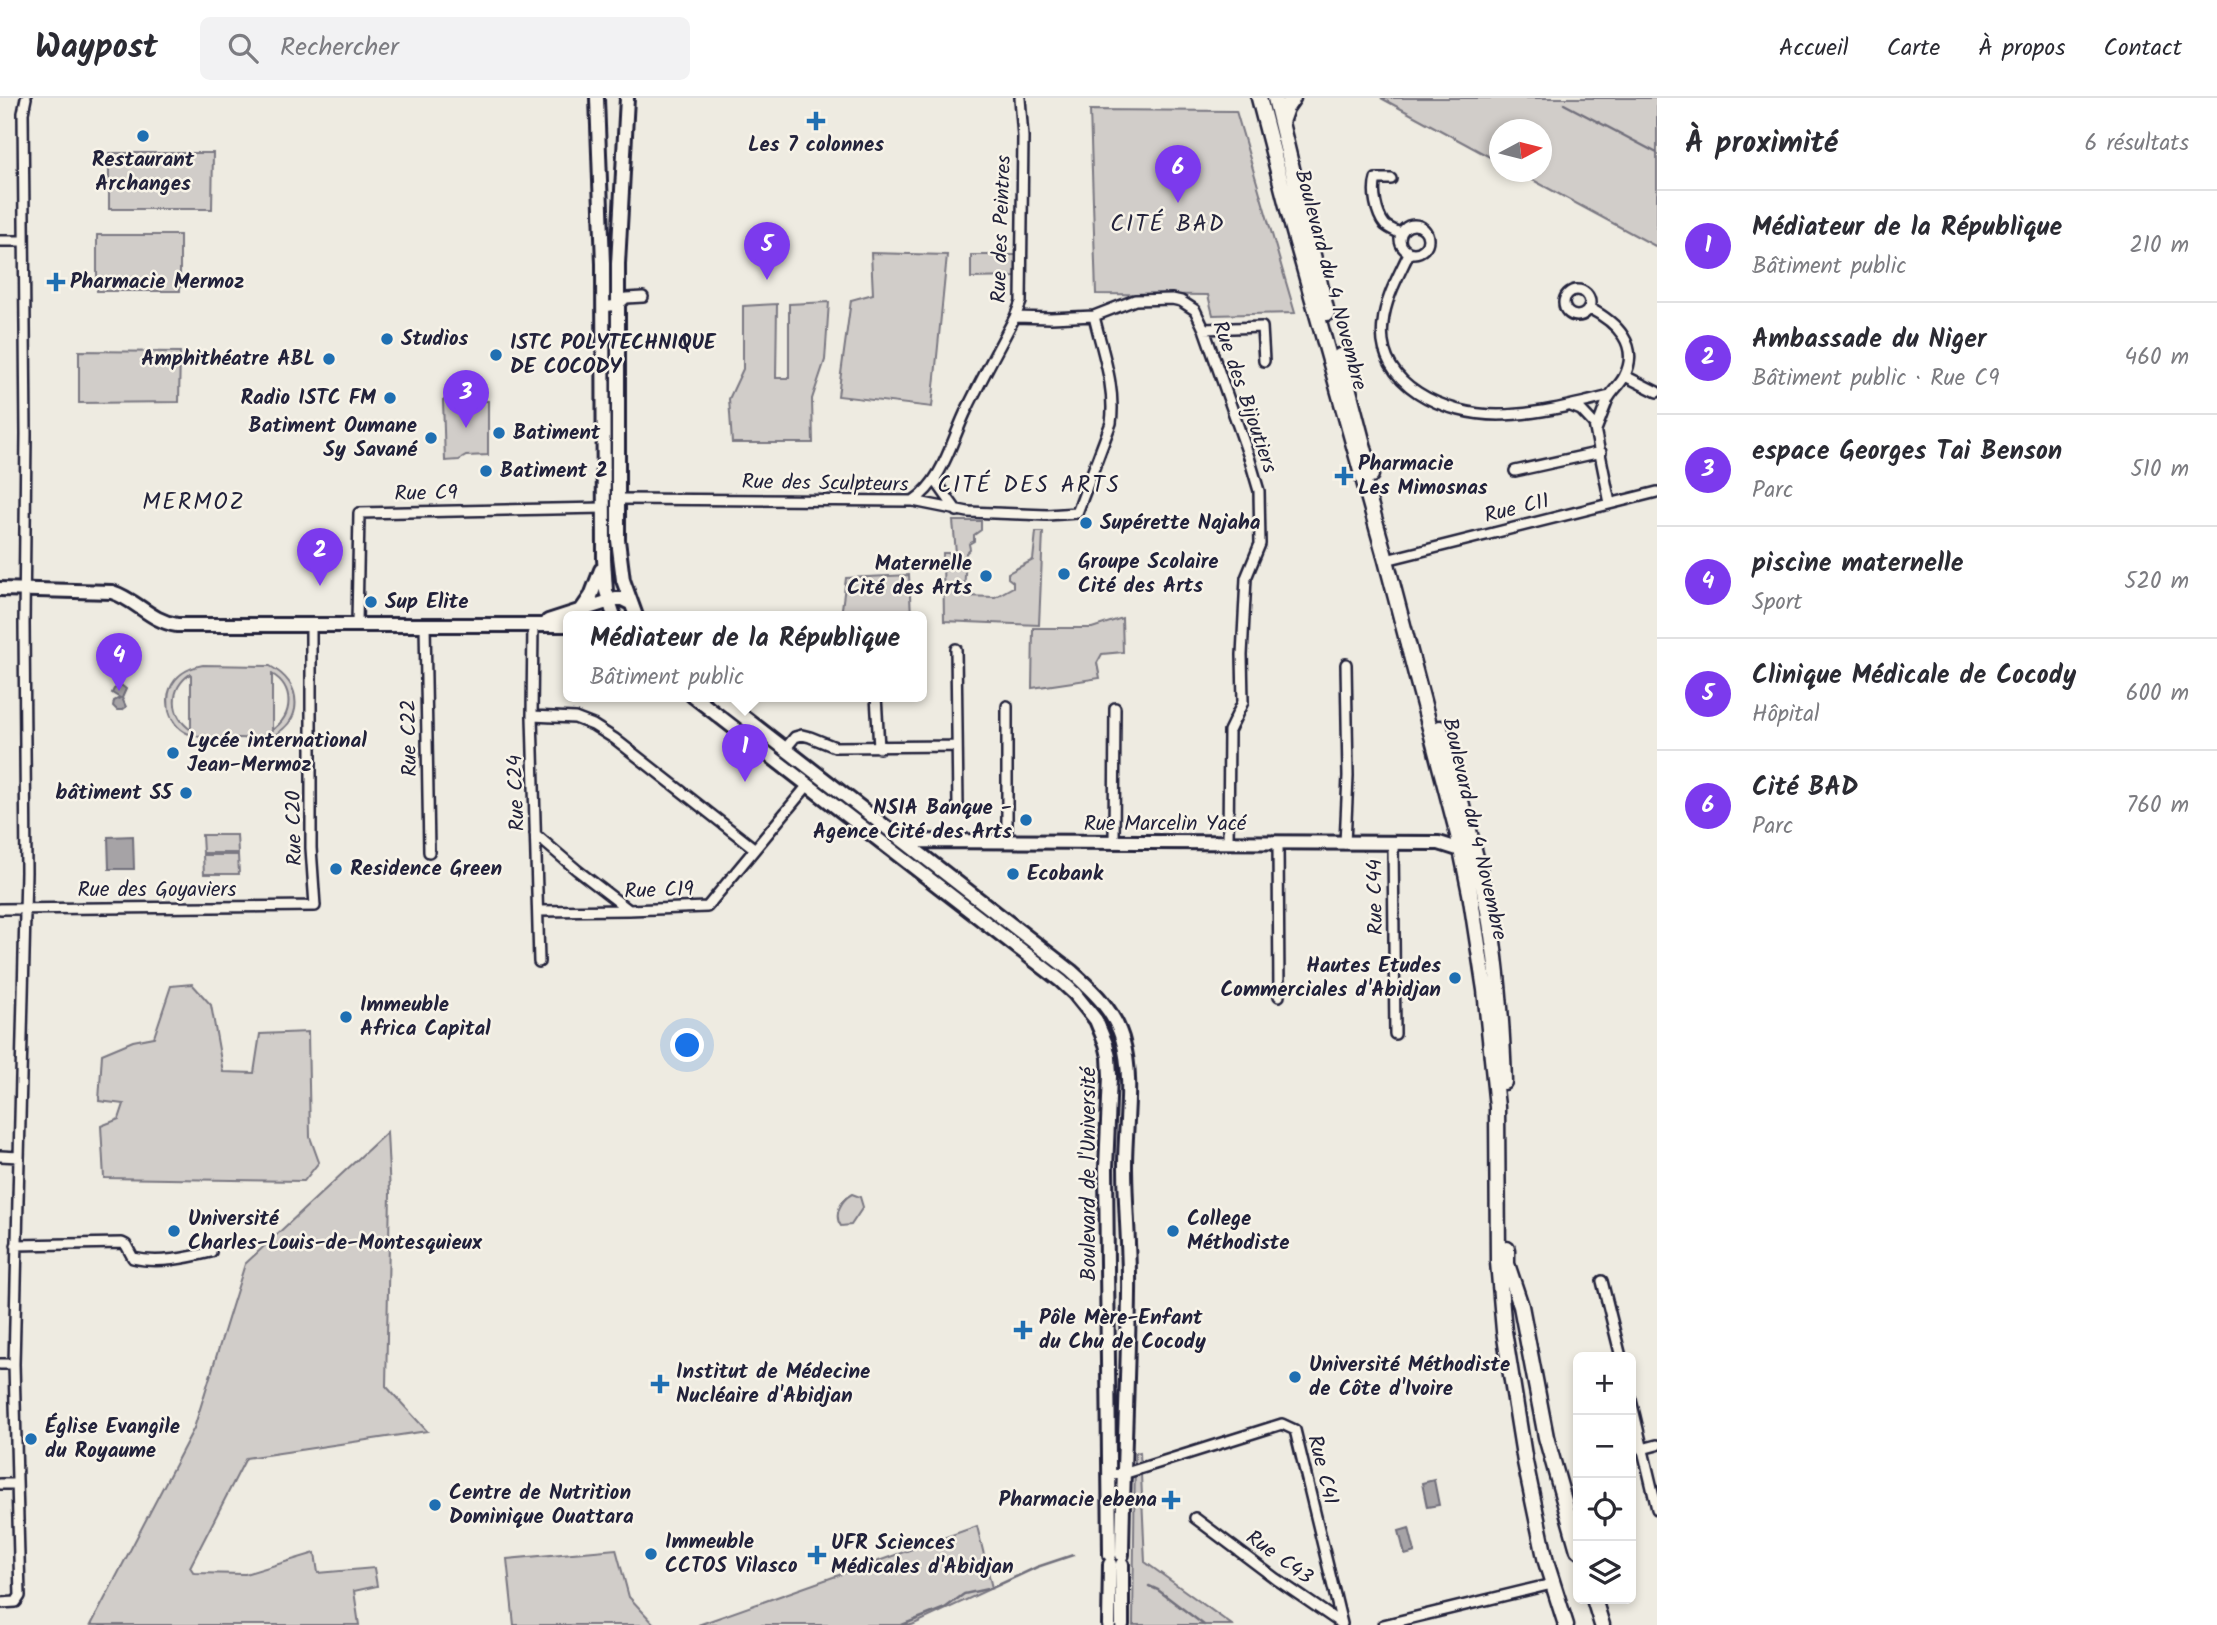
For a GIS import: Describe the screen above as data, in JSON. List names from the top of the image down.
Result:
{
  "streets": {
    "main road": ["Boulevard du 4 Novembre"],
    "street": [
      "Rue des Peintres",
      "Rue des Bijoutiers",
      "Rue des Sculpteurs",
      "Rue C9",
      "Rue C11",
      "Rue C22",
      "Rue C24",
      "Rue Marcelin Yacé",
      "Rue C20",
      "Rue des Goyaviers",
      "Rue C19",
      "Rue C44",
      "Boulevard de l'Université",
      "Rue C41",
      "Rue C43"
    ]
  },
  "crossings": [
    ["Rue des Peintres", "Rue des Bijoutiers"],
    ["Rue des Peintres", "Rue des Sculpteurs"],
    ["Boulevard du 4 Novembre", "Rue C11"],
    ["Boulevard du 4 Novembre", "Rue Marcelin Yacé"],
    ["Rue des Bijoutiers", "Rue des Sculpteurs"],
    ["Rue des Bijoutiers", "Rue Marcelin Yacé"],
    ["Rue C24", "Rue C19"],
    ["Rue Marcelin Yacé", "Rue C44"],
    ["Rue Marcelin Yacé", "Boulevard de l'Université"],
    ["Rue C20", "Rue des Goyaviers"],
    ["Rue C19", "Boulevard de l'Université"],
    ["Boulevard de l'Université", "Rue C41"],
    ["Rue C41", "Rue C43"]
  ],
  "districts": ["CITÉ BAD", "CITÉ DES ARTS", "MERMOZ"],
  "places": {
    "health": [
      "Les 7 colonnes",
      "Pharmacie Mermoz",
      "Pharmacie Les Mimosnas",
      "Pôle Mère-Enfant du Chu de Cocody",
      "Institut de Médecine Nucléaire d'Abidjan",
      "Pharmacie ebena",
      "UFR Sciences Médicales d'Abidjan"
    ],
    "other": [
      "Restaurant Archanges",
      "Studios",
      "ISTC POLYTECHNIQUE DE COCODY",
      "Amphithéatre ABL",
      "Radio ISTC FM",
      "Batiment",
      "Batiment Oumane Sy Savané",
      "Batiment 2",
      "Supérette Najaha",
      "Groupe Scolaire Cité des Arts",
      "Maternelle Cité des Arts",
      "Sup Elite",
      "Lycée international Jean-Mermoz",
      "bâtiment S5",
      "NSIA Banque - Agence Cité des Arts",
      "Residence Green",
      "Ecobank",
      "Hautes Etudes Commerciales d'Abidjan",
      "Immeuble Africa Capital",
      "Université Charles-Louis-de-Montesquieux",
      "College Méthodiste",
      "Université Méthodiste de Côte d'Ivoire",
      "Église Evangile du Royaume",
      "Centre de Nutrition Dominique Ouattara",
      "Immeuble CCTOS Vilasco"
    ]
  },
  "north": "right",
  "page": {
    "header": "Waypost",
    "search": "Rechercher",
    "nav": [
      "Accueil",
      "Carte",
      "À propos",
      "Contact"
    ],
    "heading": ["À proximité", "6 résultats"],
    "pins": [
      "6",
      "5",
      "3",
      "2",
      "4",
      "1"
    ],
    "list": [
      {
        "mark": "1",
        "name": "Médiateur de la République",
        "note": "Bâtiment public",
        "value": "210 m"
      },
      {
        "mark": "2",
        "name": "Ambassade du Niger",
        "note": "Bâtiment public · Rue C9",
        "value": "460 m"
      },
      {
        "mark": "3",
        "name": "espace Georges Tai Benson",
        "note": "Parc",
        "value": "510 m"
      },
      {
        "mark": "4",
        "name": "piscine maternelle",
        "note": "Sport",
        "value": "520 m"
      },
      {
        "mark": "5",
        "name": "Clinique Médicale de Cocody",
        "note": "Hôpital",
        "value": "600 m"
      },
      {
        "mark": "6",
        "name": "Cité BAD",
        "note": "Parc",
        "value": "760 m"
      }
    ],
    "popup": ["Médiateur de la République", "Bâtiment public"],
    "map_buttons": ["+", "−"]
  }
}
